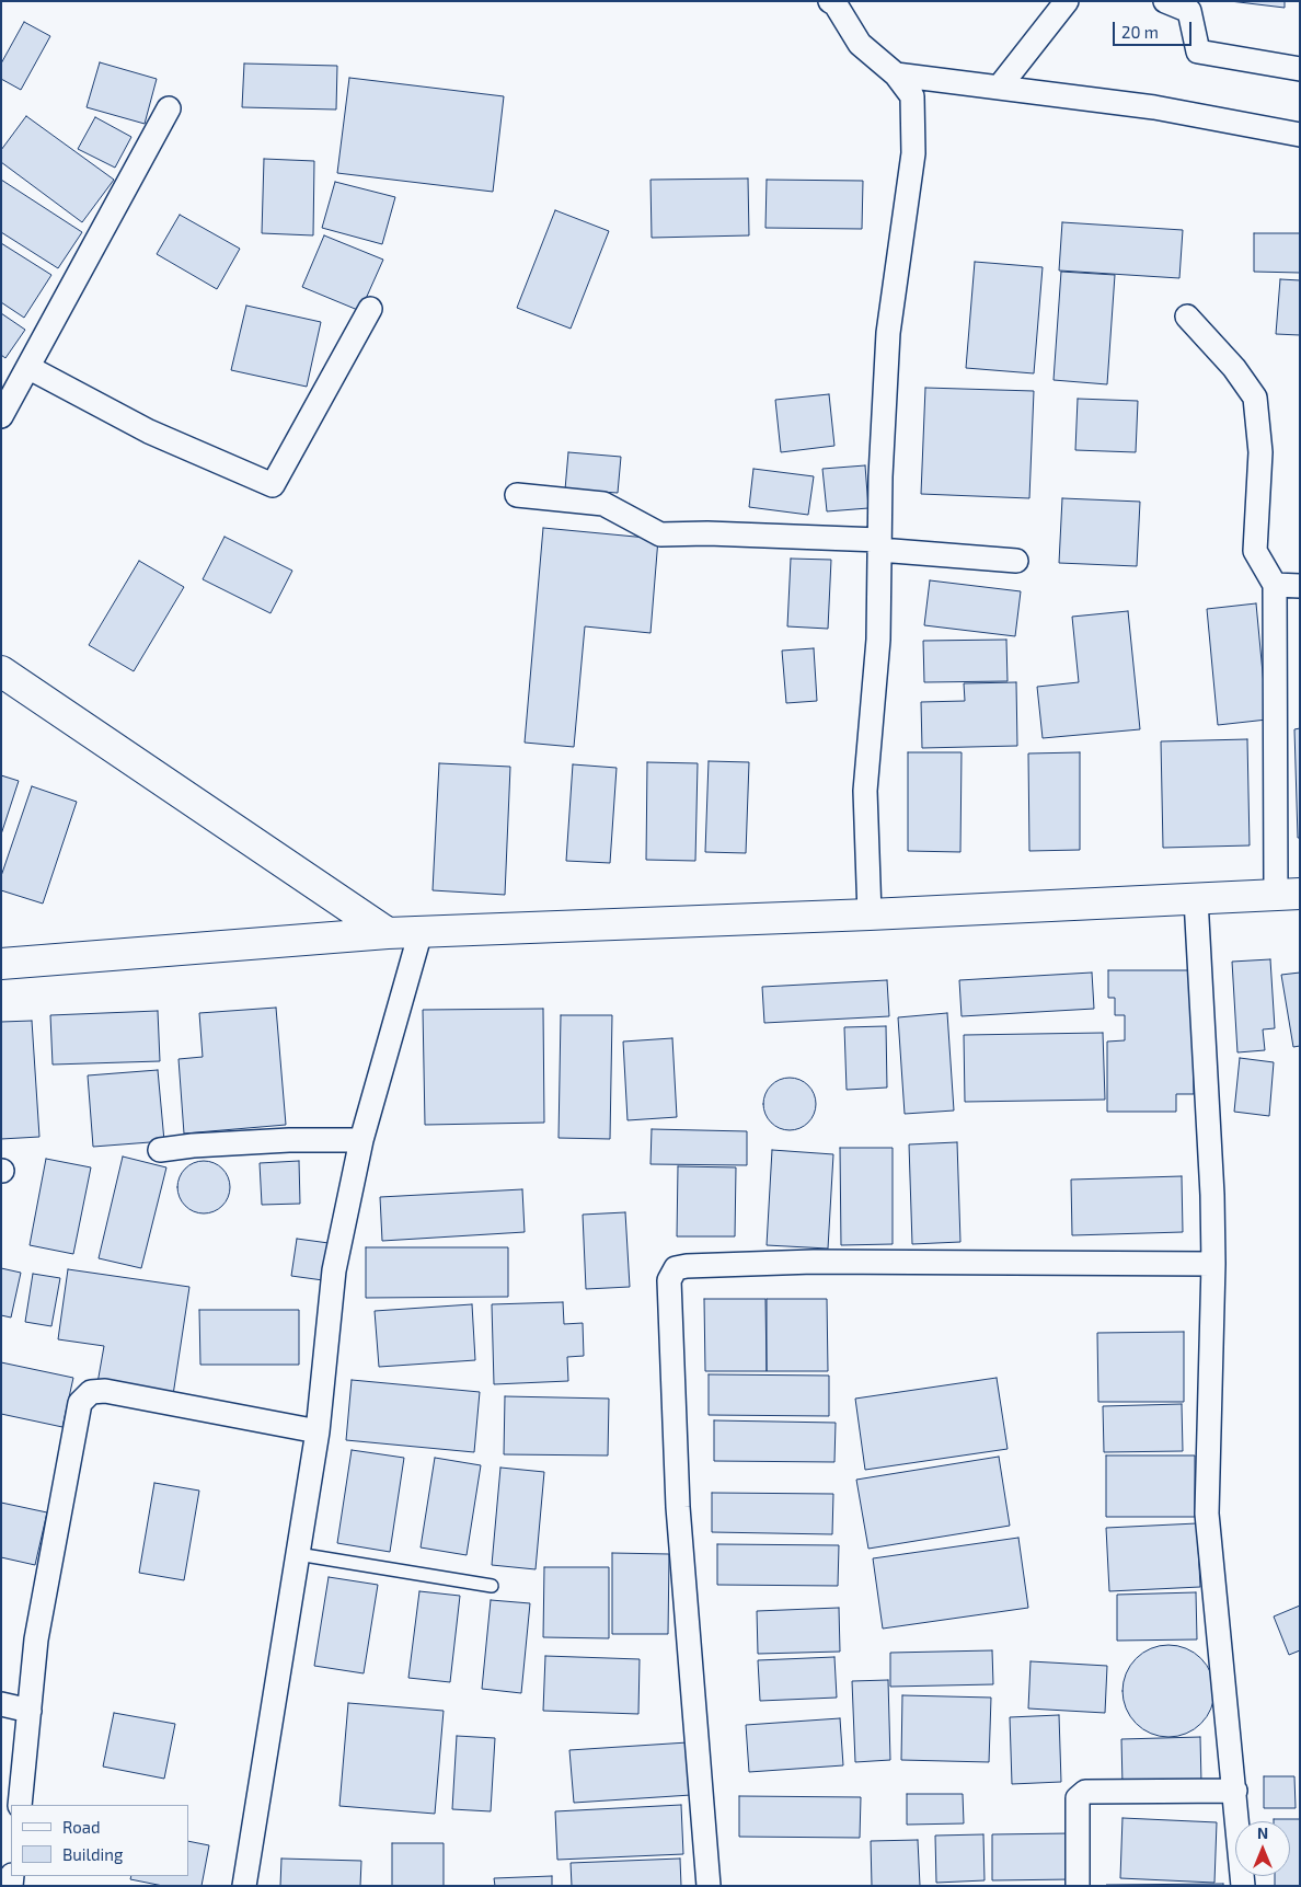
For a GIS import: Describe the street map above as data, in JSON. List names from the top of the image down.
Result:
{
  "legend": ["Road", "Building"],
  "scale_bar": "20 m",
  "north": "top"
}
